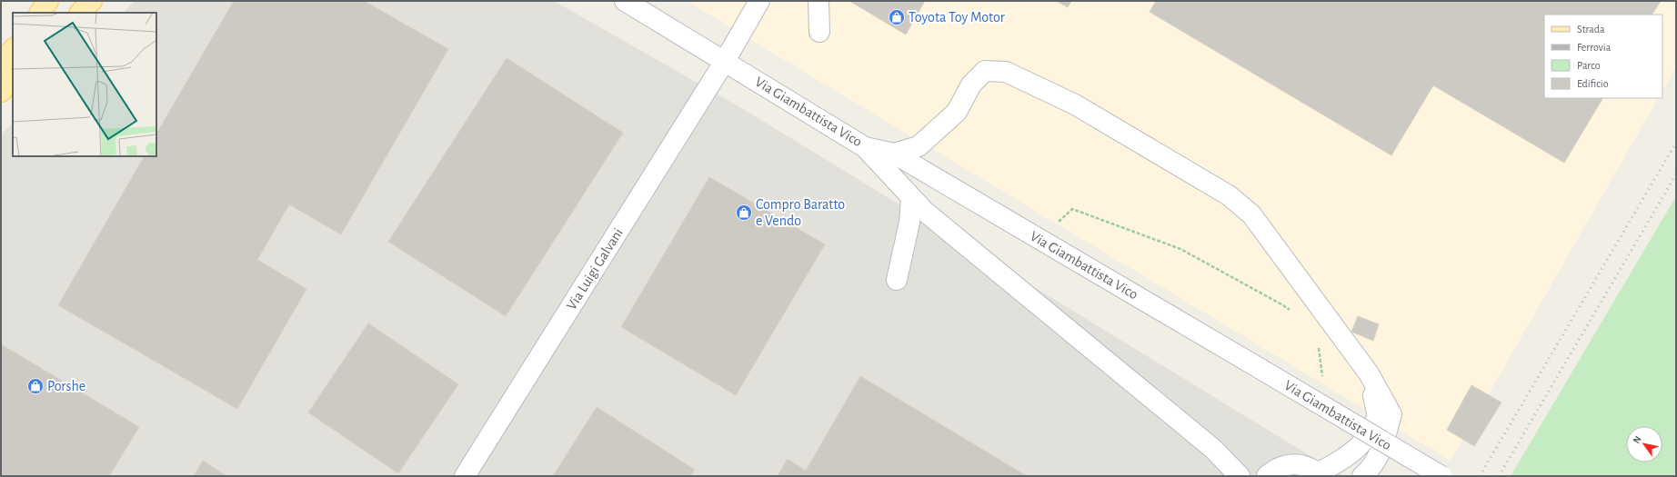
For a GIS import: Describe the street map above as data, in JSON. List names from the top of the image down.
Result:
{
  "streets": {
    "street": ["Via Giambattista Vico", "Via Luigi Galvani"]
  },
  "crossings": [
    ["Via Giambattista Vico", "Via Luigi Galvani"]
  ],
  "places": {
    "shop": ["Toyota Toy Motor", "Compro Baratto e Vendo", "Porshe"]
  },
  "legend": [
    "Strada",
    "Ferrovia",
    "Parco",
    "Edificio"
  ],
  "north": "top left"
}
